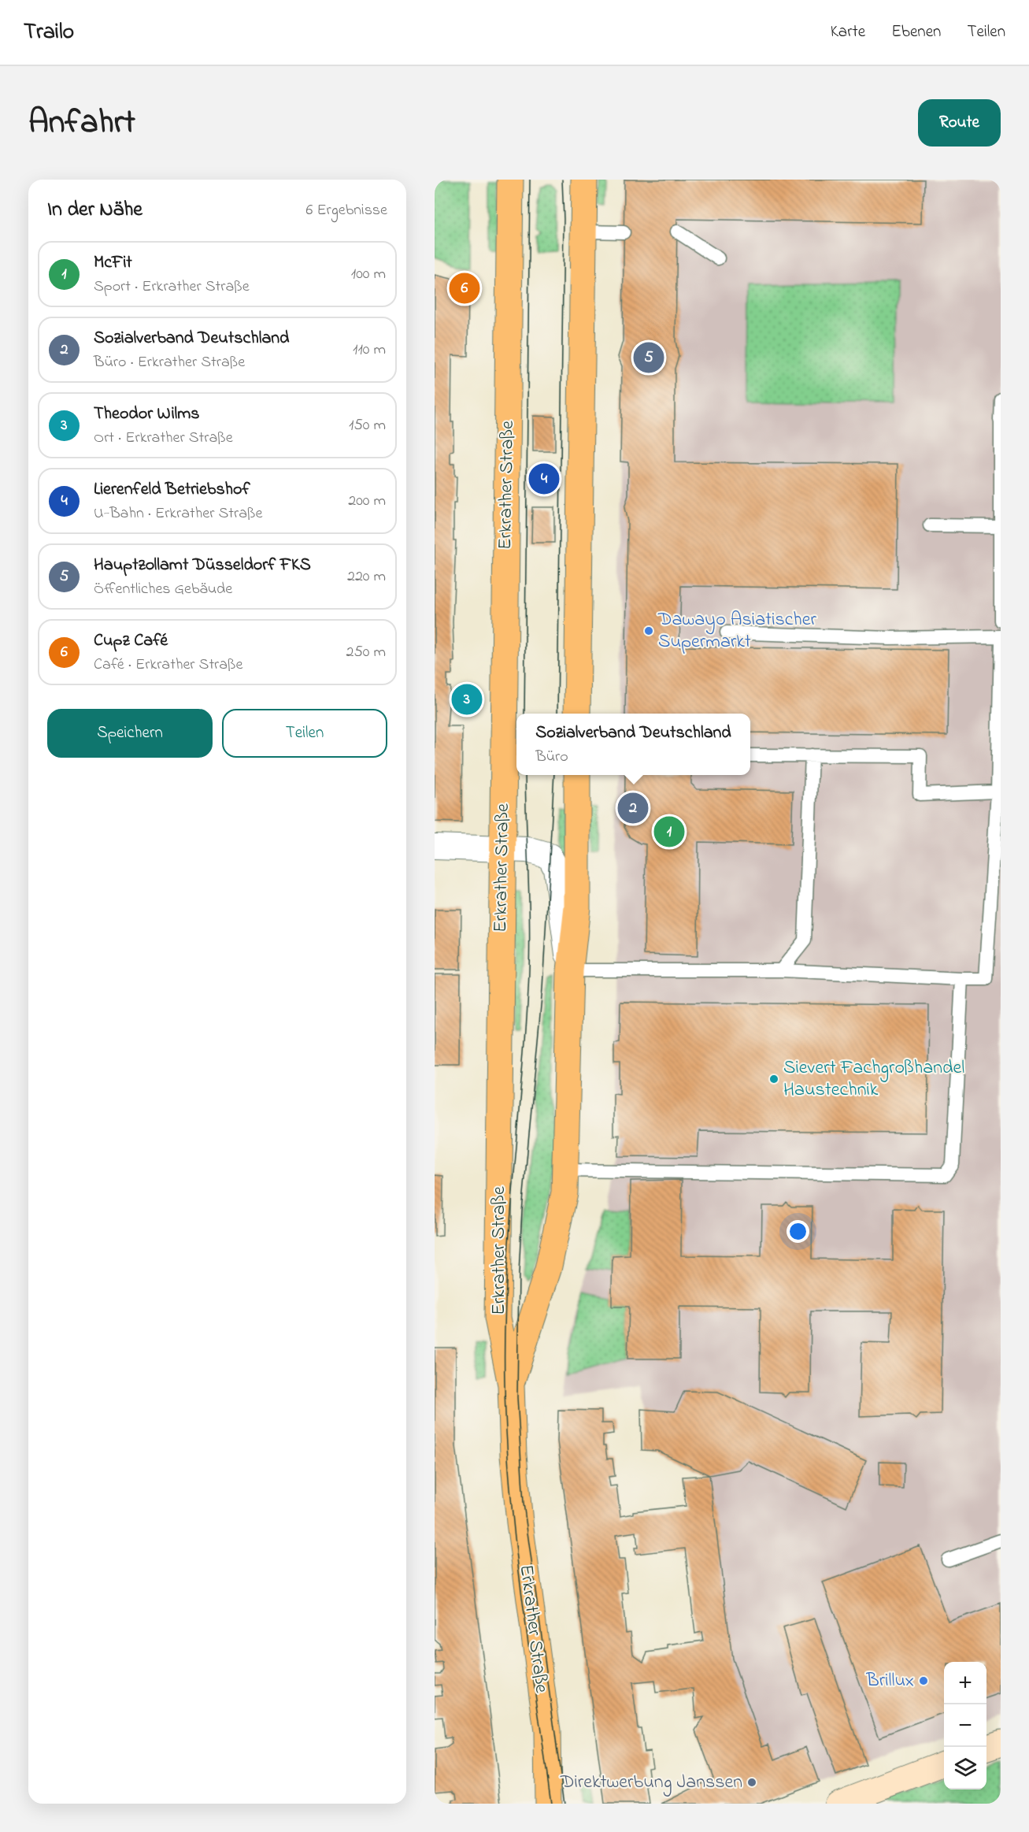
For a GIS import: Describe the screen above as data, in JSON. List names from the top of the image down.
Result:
{
  "streets": {
    "main road": ["Erkrather Straße"]
  },
  "places": [
    "Dawayo Asiatischer Supermarkt",
    "Sievert Fachgroßhandel Haustechnik",
    "Brillux",
    "Direktwerbung Janssen"
  ],
  "page": {
    "header": "Trailo",
    "nav": ["Karte", "Ebenen", "Teilen"],
    "title": "Anfahrt",
    "buttons": [
      "Route",
      ["Speichern", "Teilen"]
    ],
    "heading": ["In der Nähe", "6 Ergebnisse"],
    "list": [
      {
        "mark": "1",
        "name": "McFit",
        "note": "Sport · Erkrather Straße",
        "value": "100 m"
      },
      {
        "mark": "2",
        "name": "Sozialverband Deutschland",
        "note": "Büro · Erkrather Straße",
        "value": "110 m"
      },
      {
        "mark": "3",
        "name": "Theodor Wilms",
        "note": "Ort · Erkrather Straße",
        "value": "150 m"
      },
      {
        "mark": "4",
        "name": "Lierenfeld Betriebshof",
        "note": "U-Bahn · Erkrather Straße",
        "value": "200 m"
      },
      {
        "mark": "5",
        "name": "Hauptzollamt Düsseldorf FKS",
        "note": "Öffentliches Gebäude",
        "value": "220 m"
      },
      {
        "mark": "6",
        "name": "Cupz Café",
        "note": "Café · Erkrather Straße",
        "value": "250 m"
      }
    ],
    "pins": [
      "6",
      "5",
      "4",
      "3",
      "2",
      "1"
    ],
    "popup": ["Sozialverband Deutschland", "Büro"],
    "map_buttons": ["+", "−"]
  }
}
